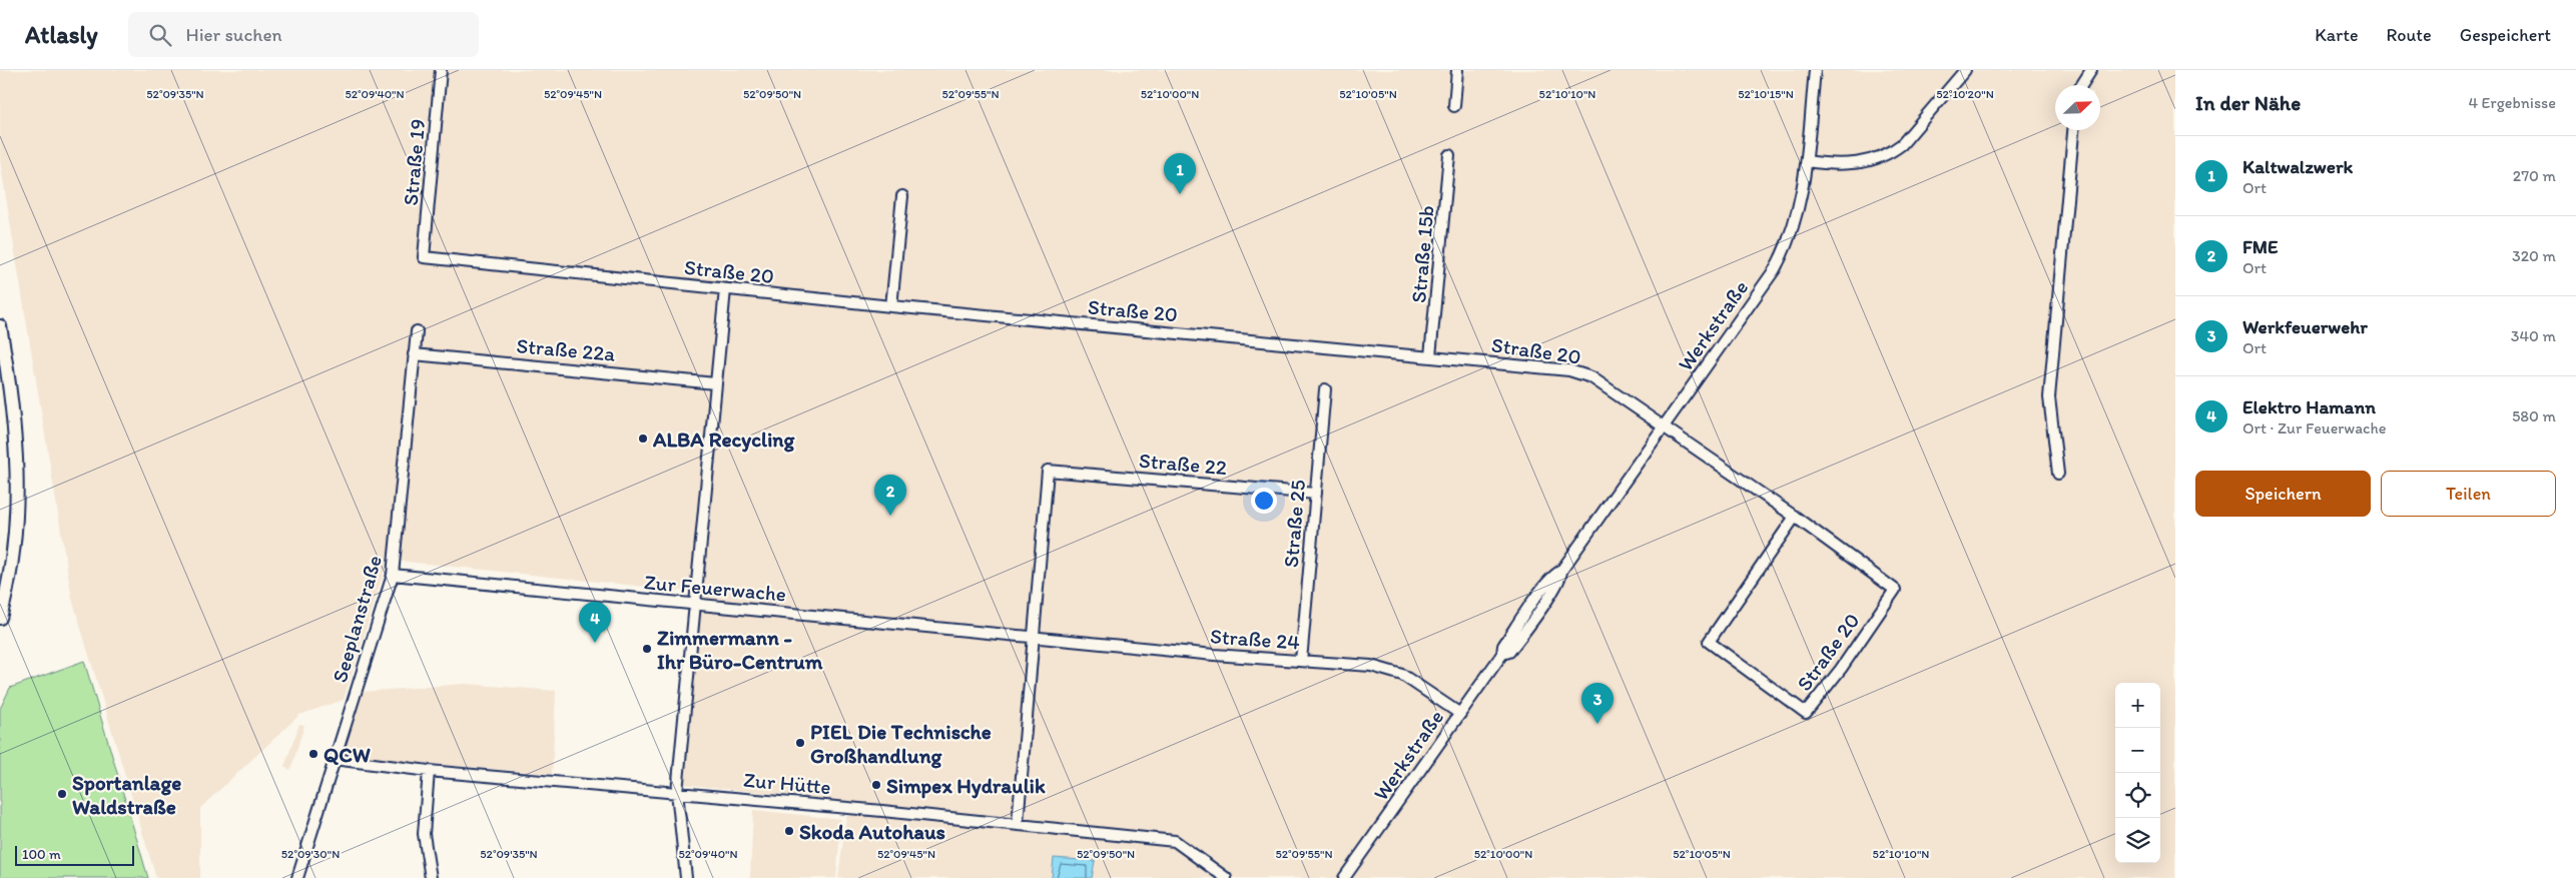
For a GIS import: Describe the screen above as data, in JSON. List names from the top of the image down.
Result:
{
  "streets": {
    "street": [
      "Straße 19",
      "Straße 15b",
      "Straße 20",
      "Werkstraße",
      "Straße 22a",
      "Straße 22",
      "Straße 25",
      "Zur Feuerwache",
      "Seeplanstraße",
      "Straße 24",
      "Zur Hütte"
    ]
  },
  "crossings": [
    ["Straße 19", "Straße 20"],
    ["Straße 15b", "Straße 20"],
    ["Straße 20", "Werkstraße"],
    ["Werkstraße", "Straße 24"],
    ["Straße 22a", "Seeplanstraße"],
    ["Straße 22", "Straße 25"],
    ["Straße 22", "Zur Feuerwache"],
    ["Straße 22", "Straße 24"],
    ["Straße 25", "Straße 24"],
    ["Zur Feuerwache", "Seeplanstraße"],
    ["Zur Feuerwache", "Straße 24"],
    ["Seeplanstraße", "Zur Hütte"]
  ],
  "places": [
    "ALBA Recycling",
    "Zimmermann - Ihr Büro-Centrum",
    "PIEL Die Technische Großhandlung",
    "QCW",
    "Simpex Hydraulik",
    "Sportanlage Waldstraße",
    "Skoda Autohaus"
  ],
  "scale_bar": "100 m",
  "north": "top right",
  "page": {
    "header": "Atlasly",
    "search": "Hier suchen",
    "nav": ["Karte", "Route", "Gespeichert"],
    "heading": ["In der Nähe", "4 Ergebnisse"],
    "list": [
      {
        "mark": "1",
        "name": "Kaltwalzwerk",
        "note": "Ort",
        "value": "270 m"
      },
      {
        "mark": "2",
        "name": "FME",
        "note": "Ort",
        "value": "320 m"
      },
      {
        "mark": "3",
        "name": "Werkfeuerwehr",
        "note": "Ort",
        "value": "340 m"
      },
      {
        "mark": "4",
        "name": "Elektro Hamann",
        "note": "Ort · Zur Feuerwache",
        "value": "580 m"
      }
    ],
    "pins": [
      "1",
      "2",
      "4",
      "3"
    ],
    "buttons": ["Speichern", "Teilen"],
    "map_buttons": ["+", "−"],
    "scale": "100 m"
  },
  "coordinates": [
    "52°09'35\"N",
    "52°09'40\"N",
    "52°09'45\"N",
    "52°09'50\"N",
    "52°09'55\"N",
    "52°10'00\"N",
    "52°10'05\"N",
    "52°10'10\"N",
    "52°10'15\"N",
    "52°10'20\"N",
    "52°09'30\"N"
  ]
}
